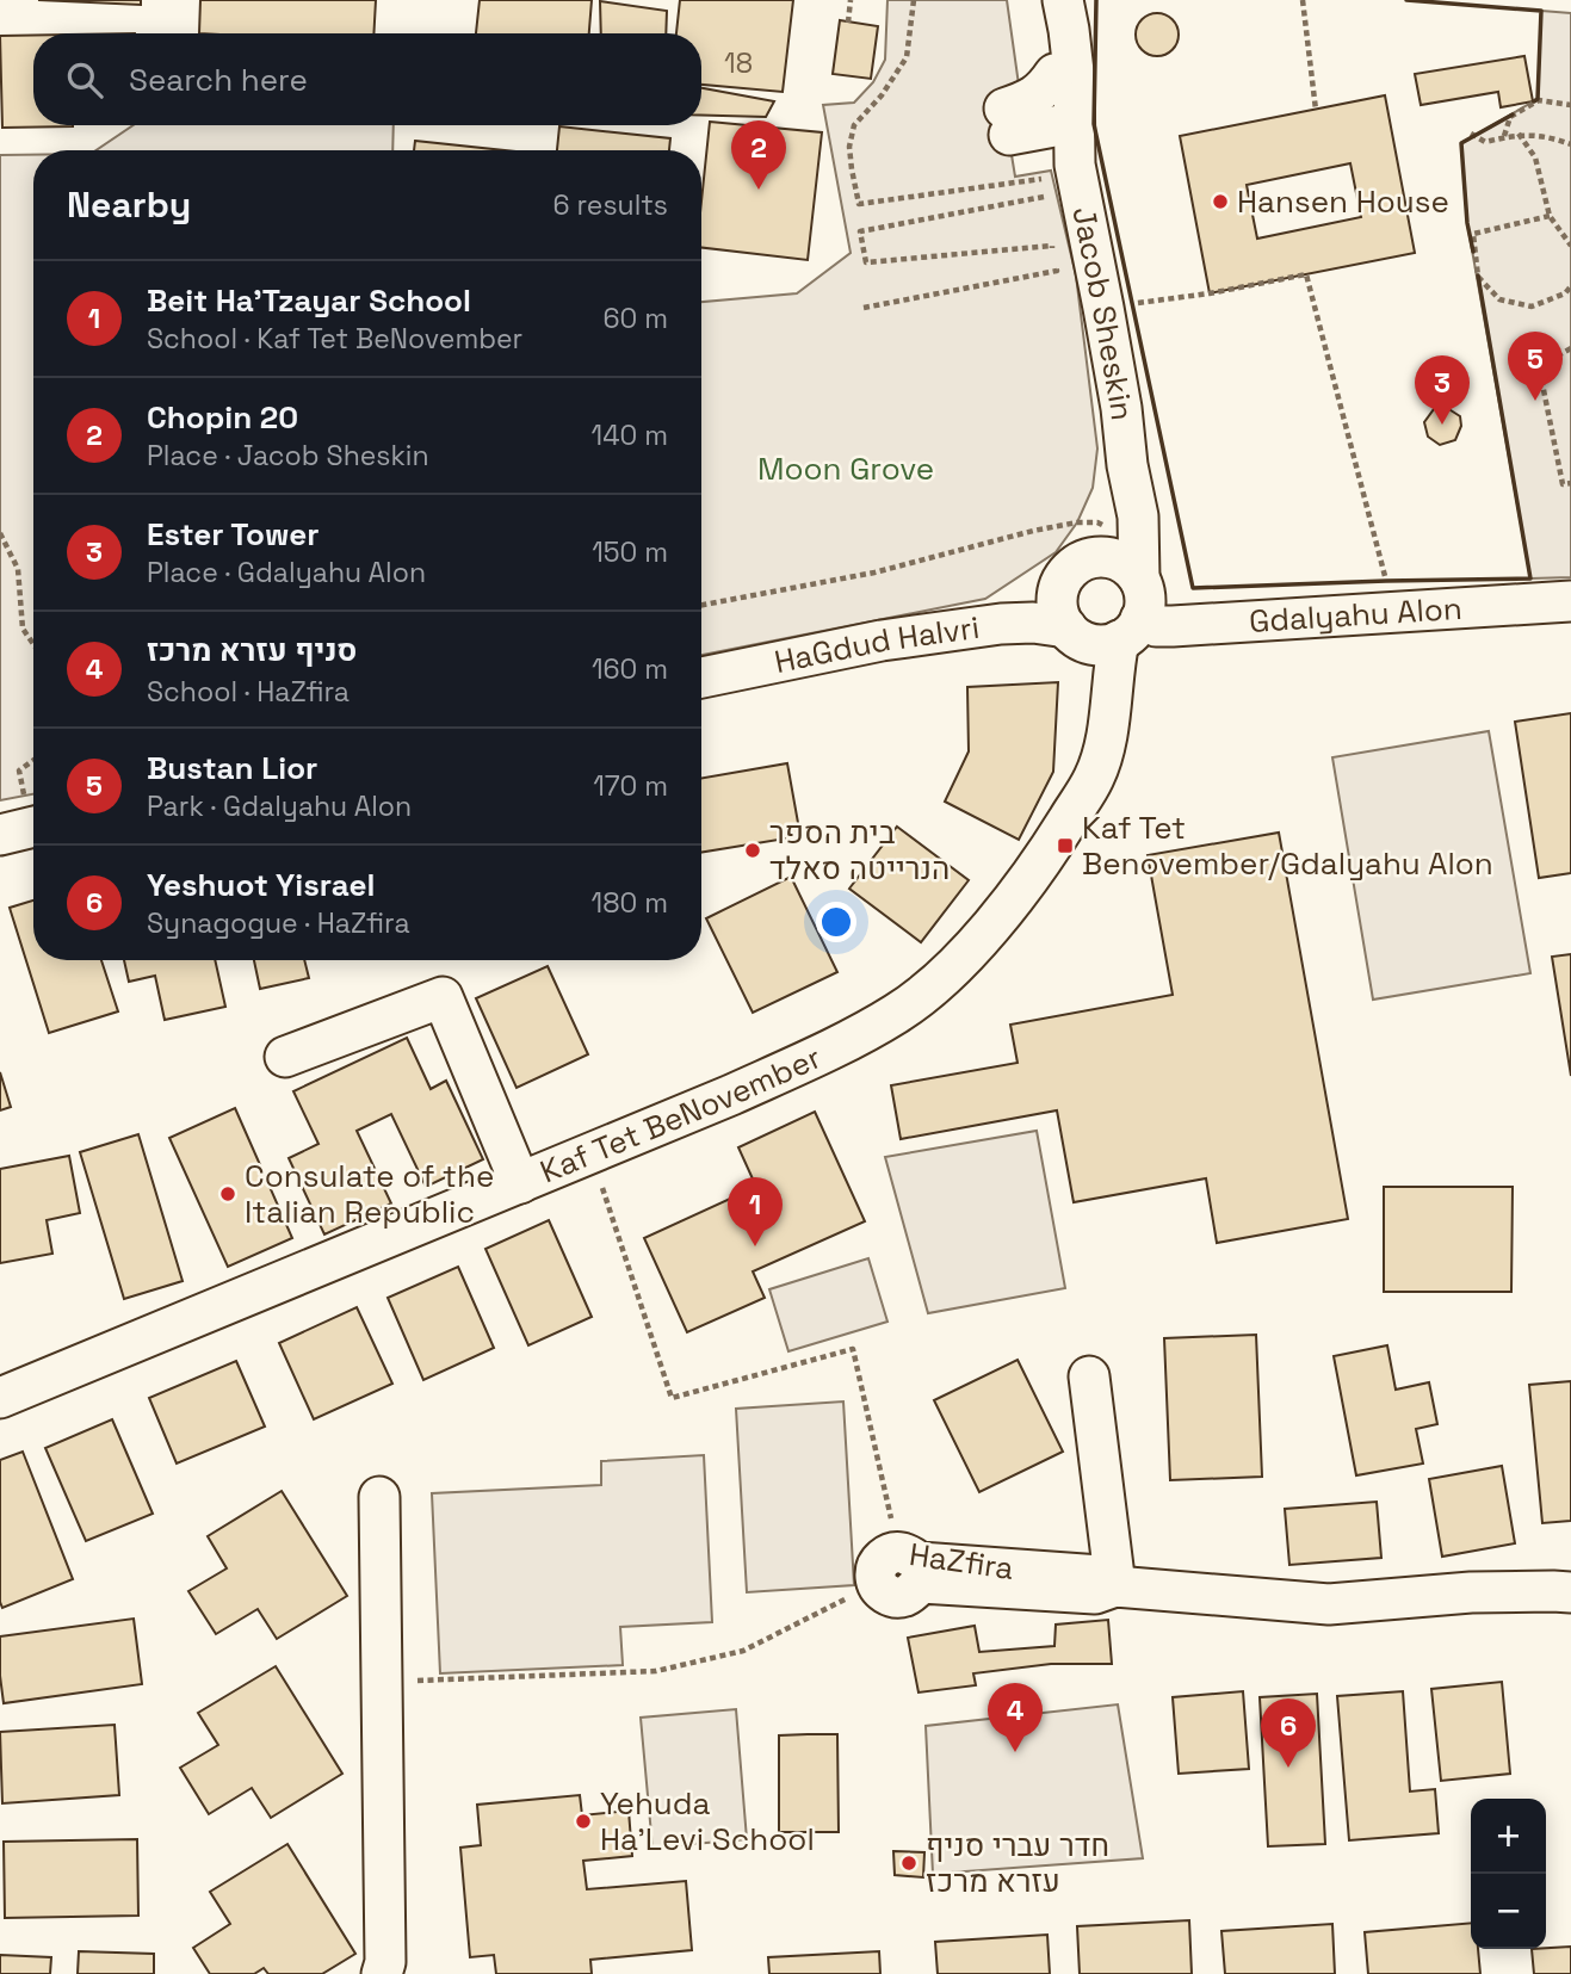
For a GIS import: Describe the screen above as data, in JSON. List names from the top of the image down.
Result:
{
  "streets": {
    "street": [
      "Jacob Sheskin",
      "Gdalyahu Alon",
      "HaGdud HaIvri",
      "Kaf Tet BeNovember",
      "HaZfira"
    ]
  },
  "crossings": [
    ["Jacob Sheskin", "Gdalyahu Alon"],
    ["Jacob Sheskin", "HaGdud HaIvri"],
    ["Jacob Sheskin", "Kaf Tet BeNovember"],
    ["Gdalyahu Alon", "HaGdud HaIvri"],
    ["Gdalyahu Alon", "Kaf Tet BeNovember"],
    ["HaGdud HaIvri", "Kaf Tet BeNovember"]
  ],
  "parks": ["Moon Grove"],
  "places": {
    "other": [
      "Hansen House",
      "בית הספר הנרייטה סאלד",
      "Consulate of the Italian Republic",
      "Yehuda Ha'Levi School",
      "חדר עברי סניף עזרא מרכז"
    ],
    "transit": ["Kaf Tet Benovember/Gdalyahu Alon"]
  },
  "house_numbers": ["18"],
  "page": {
    "search": "Search here",
    "pins": [
      "2",
      "5",
      "3",
      "1",
      "4",
      "6"
    ],
    "heading": ["Nearby", "6 results"],
    "list": [
      {
        "mark": "1",
        "name": "Beit Ha'Tzayar School",
        "note": "School · Kaf Tet BeNovember",
        "value": "60 m"
      },
      {
        "mark": "2",
        "name": "Chopin 20",
        "note": "Place · Jacob Sheskin",
        "value": "140 m"
      },
      {
        "mark": "3",
        "name": "Ester Tower",
        "note": "Place · Gdalyahu Alon",
        "value": "150 m"
      },
      {
        "mark": "4",
        "name": "סניף עזרא מרכז",
        "note": "School · HaZfira",
        "value": "160 m"
      },
      {
        "mark": "5",
        "name": "Bustan Lior",
        "note": "Park · Gdalyahu Alon",
        "value": "170 m"
      },
      {
        "mark": "6",
        "name": "Yeshuot Yisrael",
        "note": "Synagogue · HaZfira",
        "value": "180 m"
      }
    ],
    "map_buttons": ["+", "−"]
  }
}
